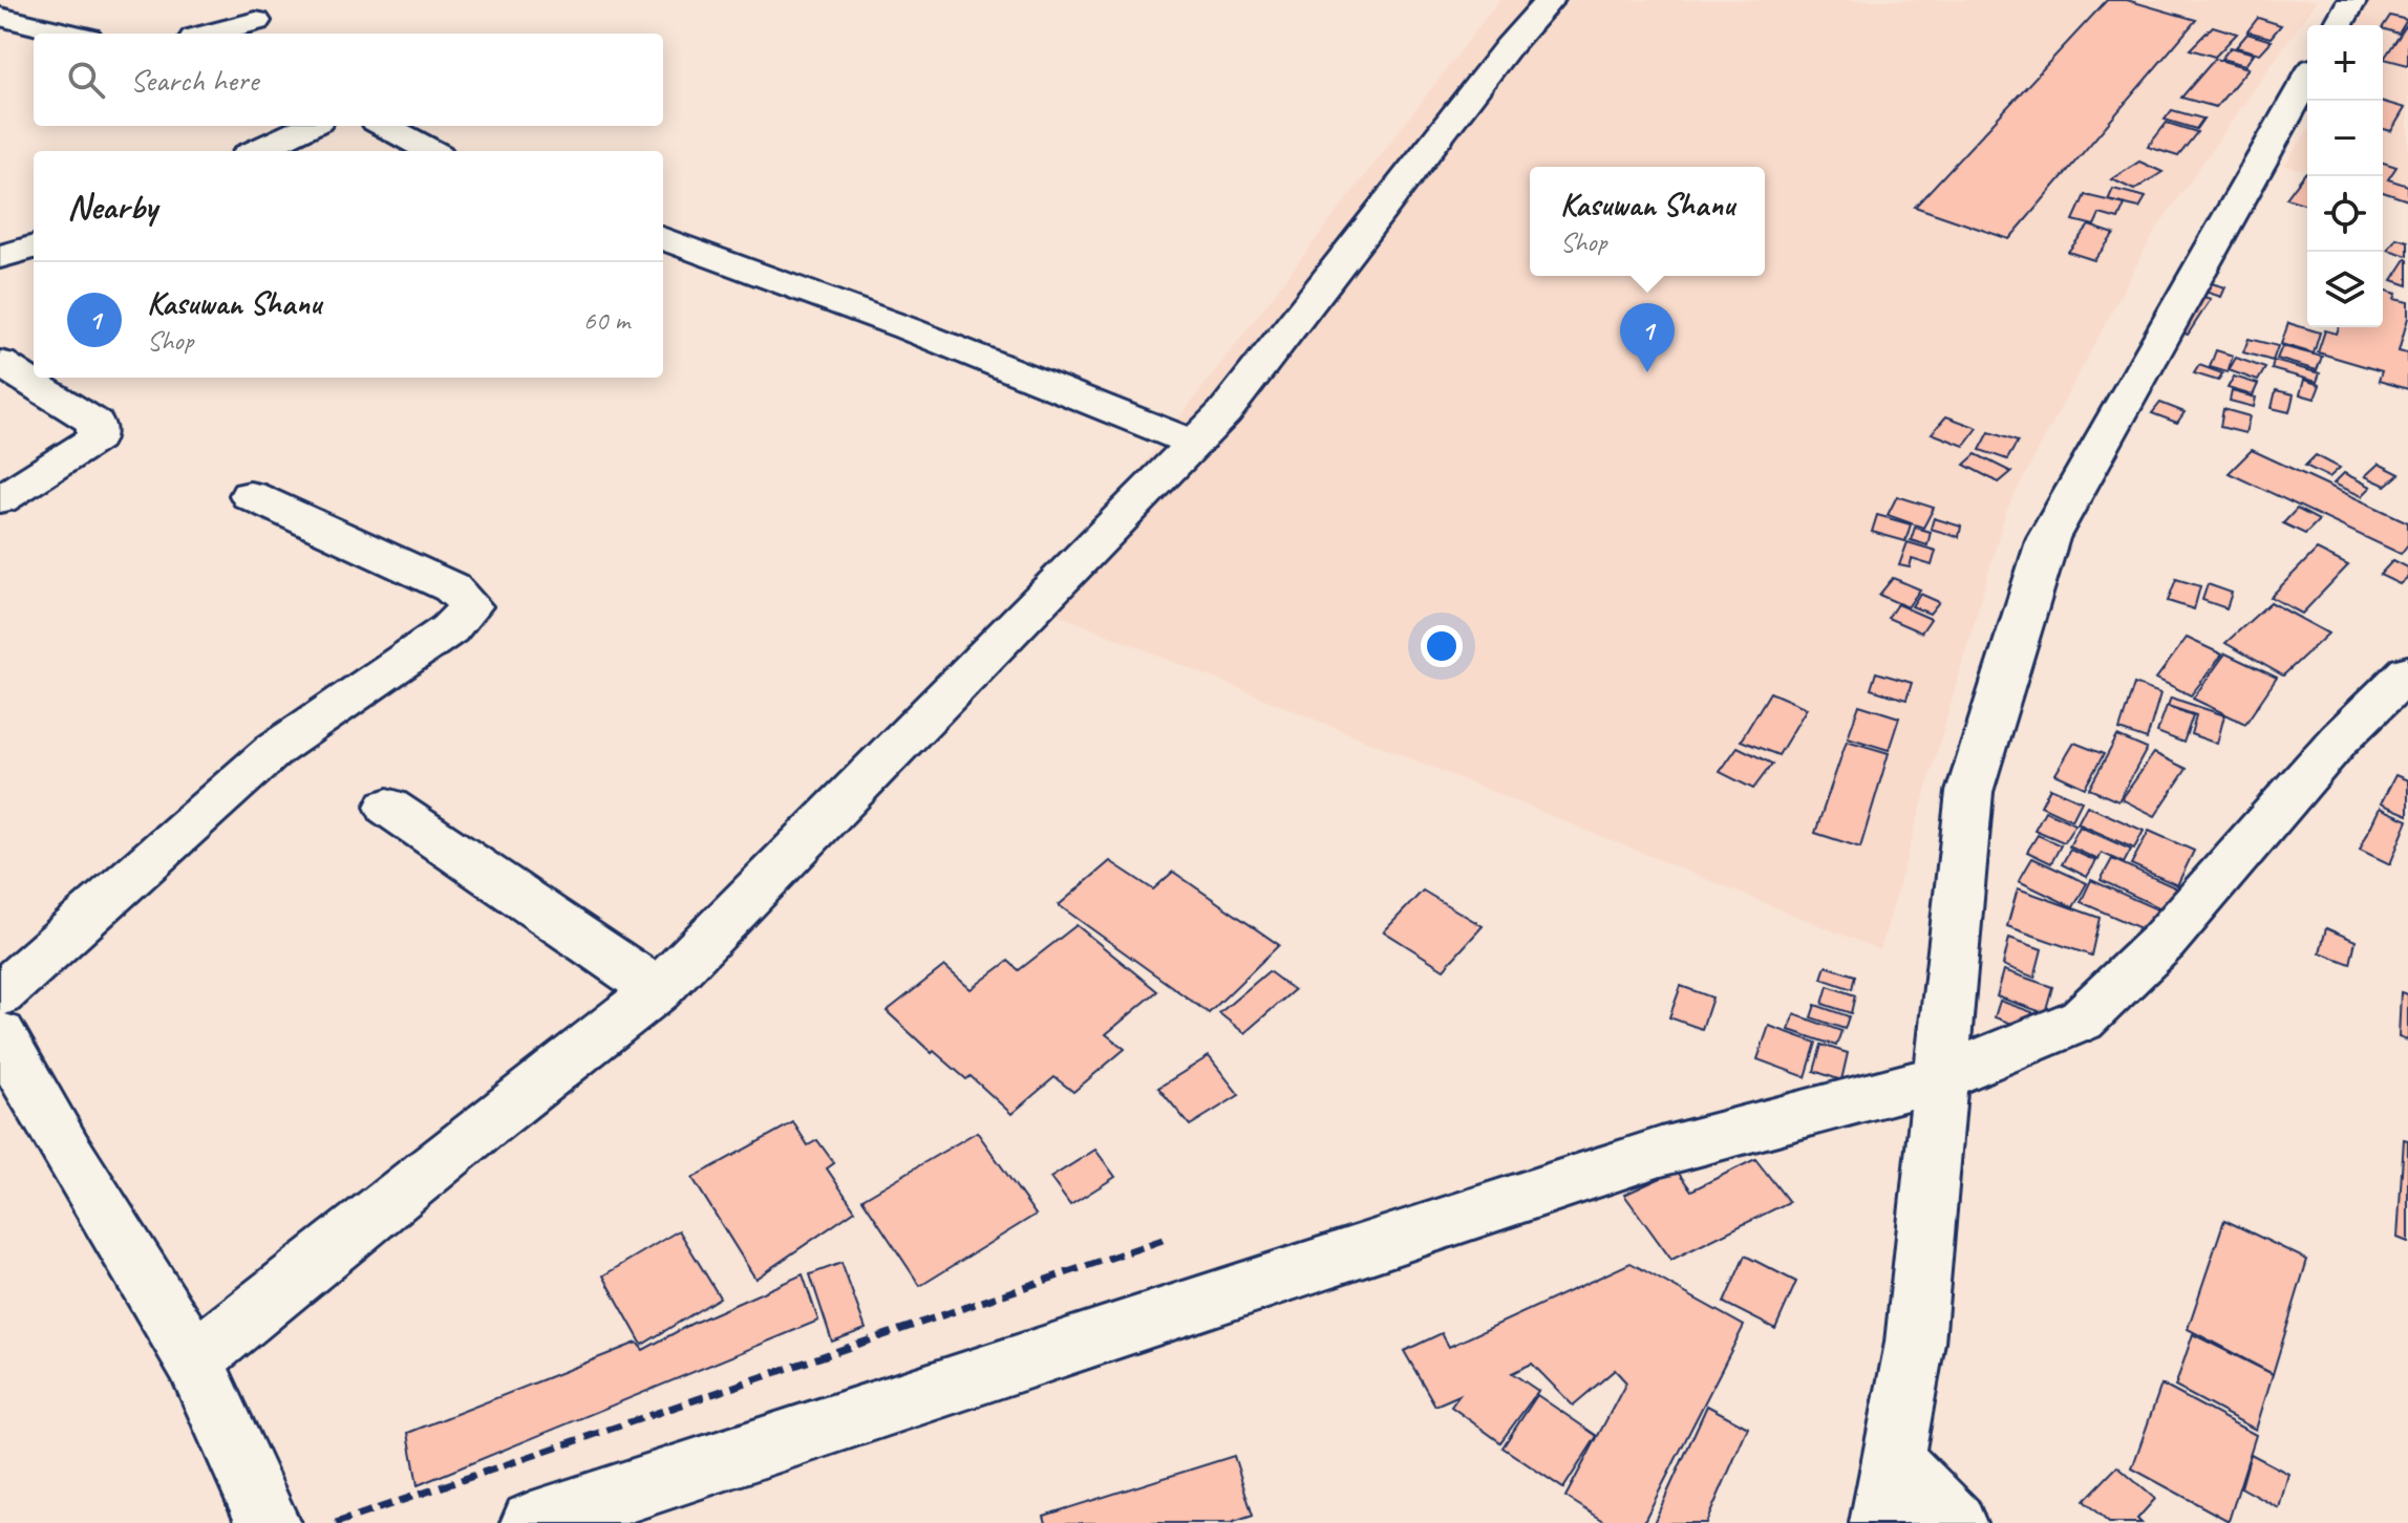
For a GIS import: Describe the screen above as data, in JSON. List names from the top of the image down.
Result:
{
  "page": {
    "map_buttons": ["+", "−"],
    "search": "Search here",
    "heading": "Nearby",
    "popup": ["Kasuwan Shanu", "Shop"],
    "list": [
      {
        "mark": "1",
        "name": "Kasuwan Shanu",
        "note": "Shop",
        "value": "60 m"
      }
    ],
    "pins": "1"
  }
}
